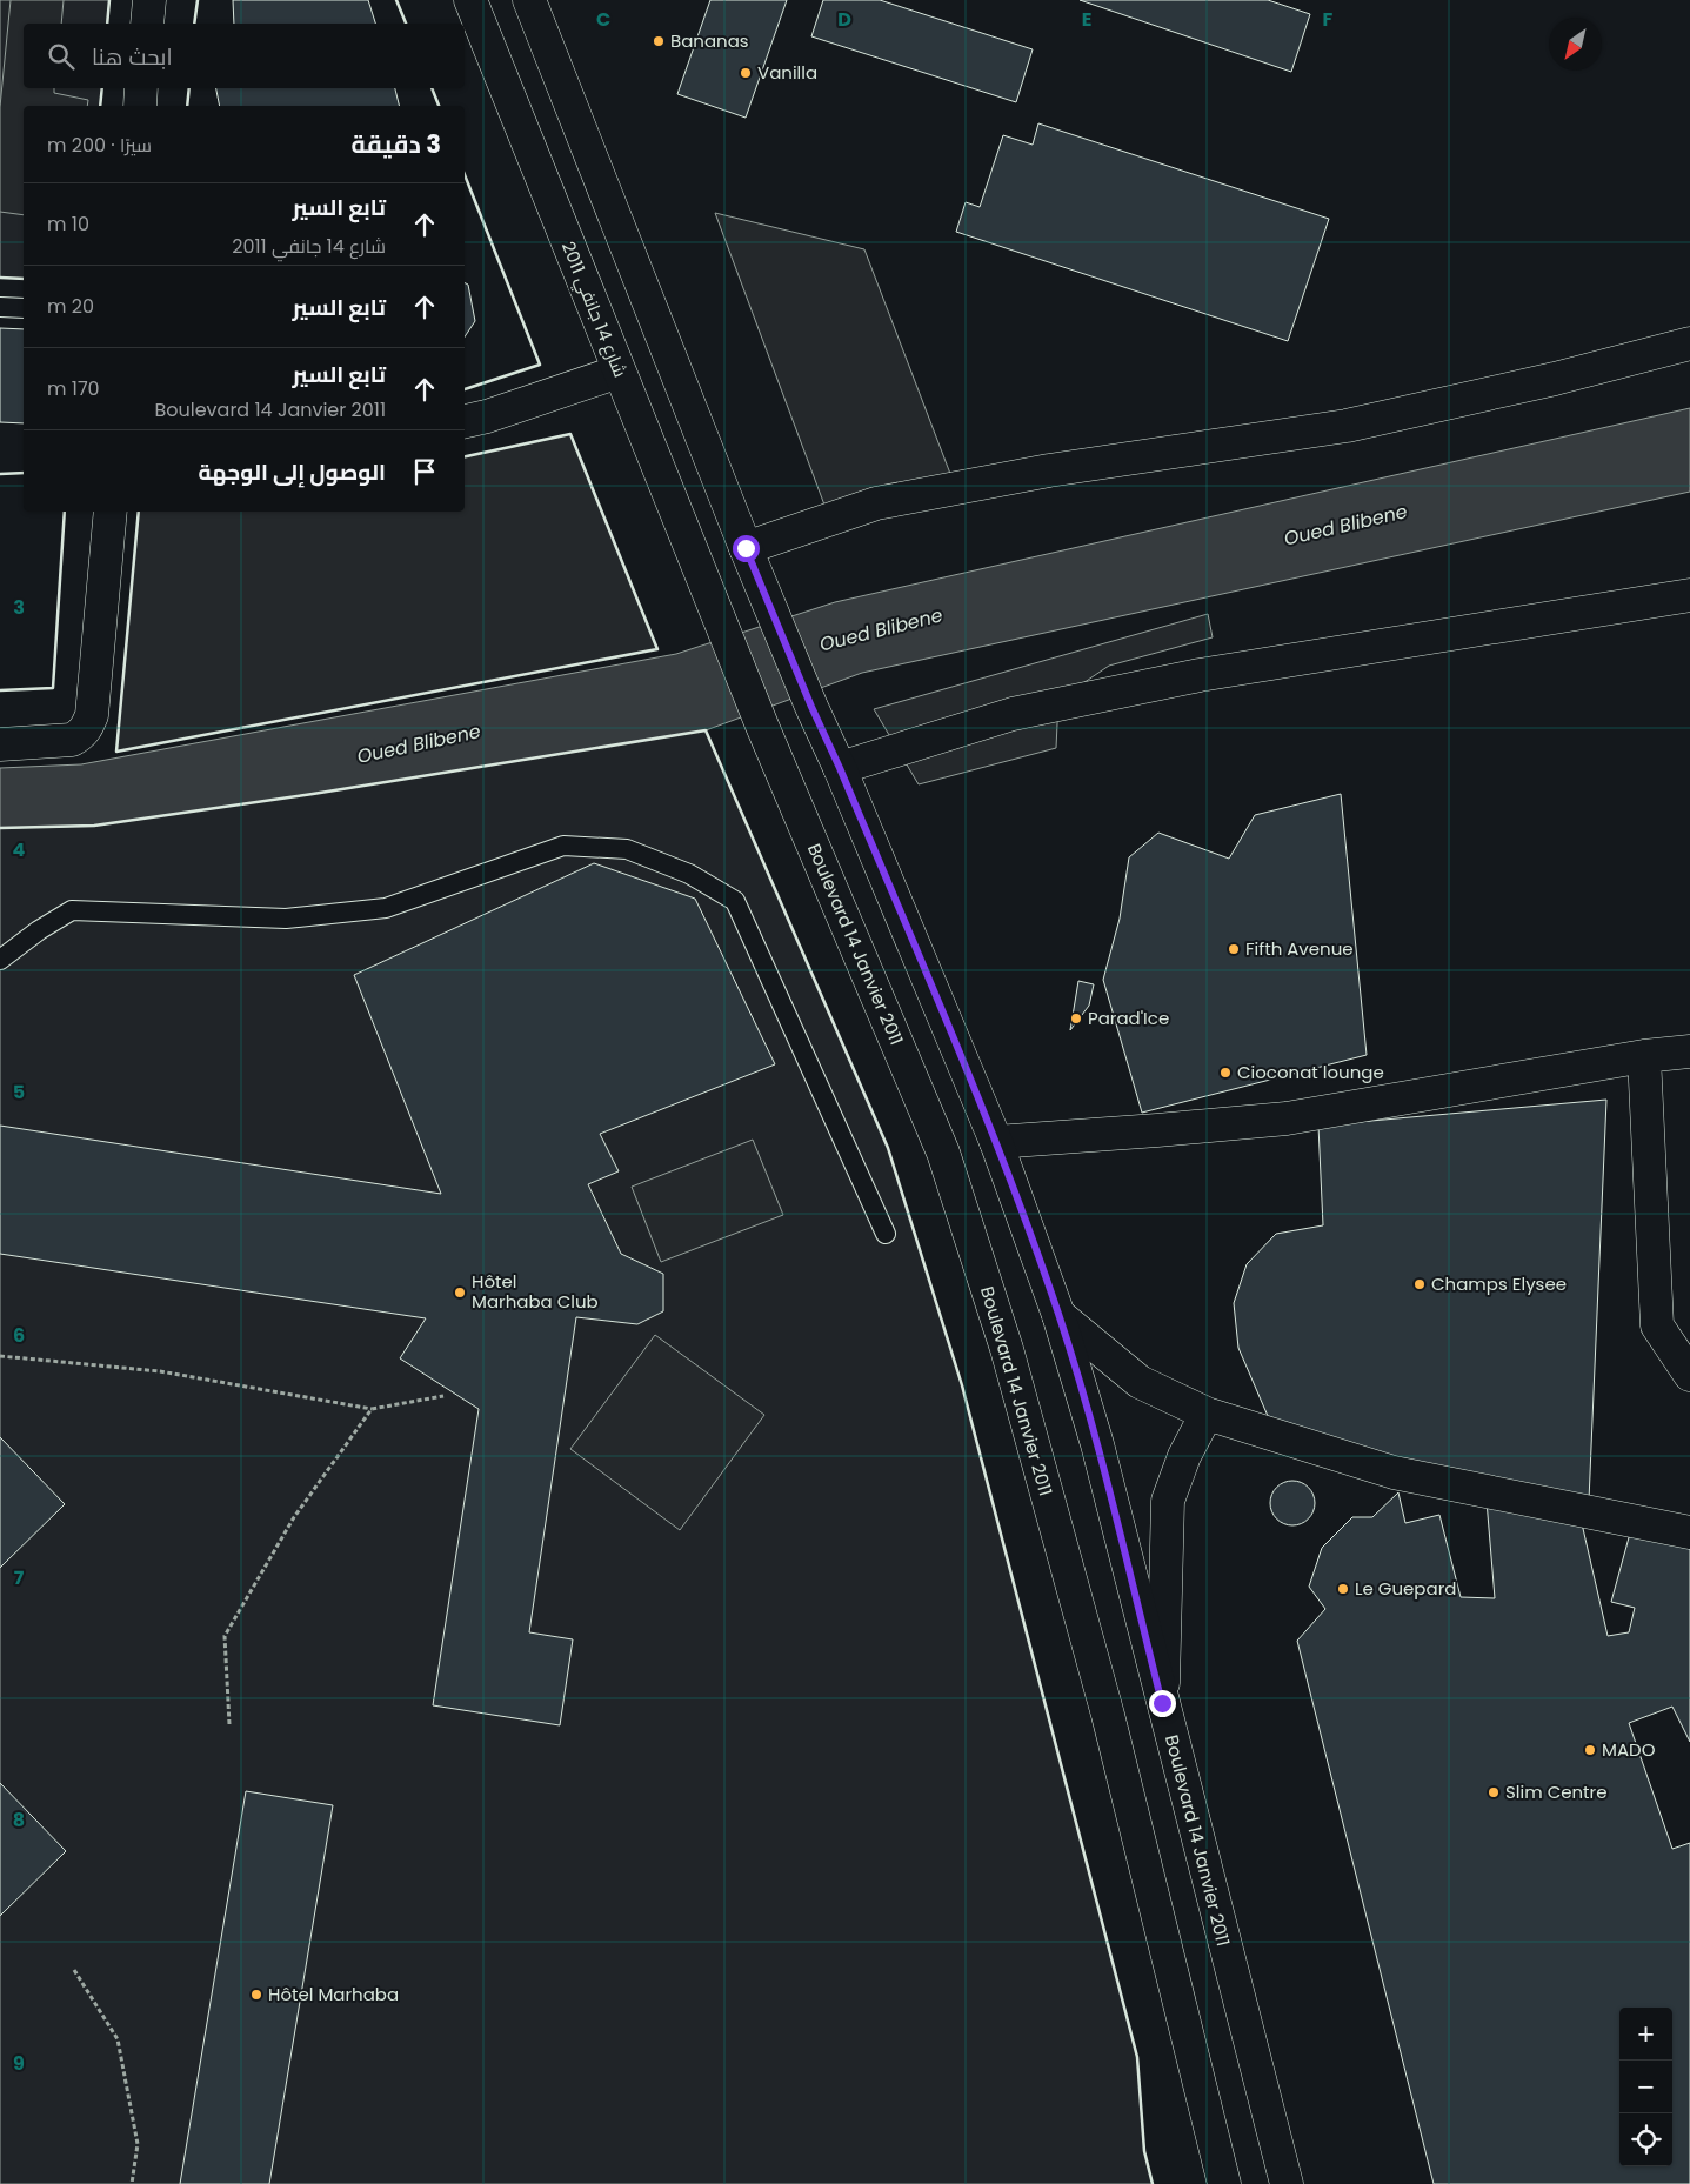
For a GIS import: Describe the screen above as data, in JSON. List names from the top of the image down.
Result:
{
  "streets": {
    "main road": ["شارع 14 جانفي 2011", "Boulevard 14 Janvier 2011"]
  },
  "crossings": [
    ["شارع 14 جانفي 2011", "Boulevard 14 Janvier 2011"]
  ],
  "water": ["Oued Blibene"],
  "places": [
    "Bananas",
    "Vanilla",
    "Fifth Avenue",
    "Parad'Ice",
    "Cioconat lounge",
    "Champs Elysee",
    "Hôtel Marhaba Club",
    "Le Guepard",
    "MADO",
    "Slim Centre",
    "Hôtel Marhaba"
  ],
  "north": "bottom left",
  "page": {
    "search": "ابحث هنا",
    "heading": ["3 دقيقة", "سيرًا · 200 m"],
    "list": [
      ["تابع السير", "شارع 14 جانفي 2011", "10 m"],
      ["تابع السير", "20 m"],
      ["تابع السير", "Boulevard 14 Janvier 2011", "170 m"],
      "الوصول إلى الوجهة"
    ],
    "map_buttons": ["+", "−"]
  },
  "grid": {
    "columns": [
      "C",
      "D",
      "E",
      "F"
    ],
    "rows": [
      "3",
      "4",
      "5",
      "6",
      "7",
      "8",
      "9"
    ]
  }
}
